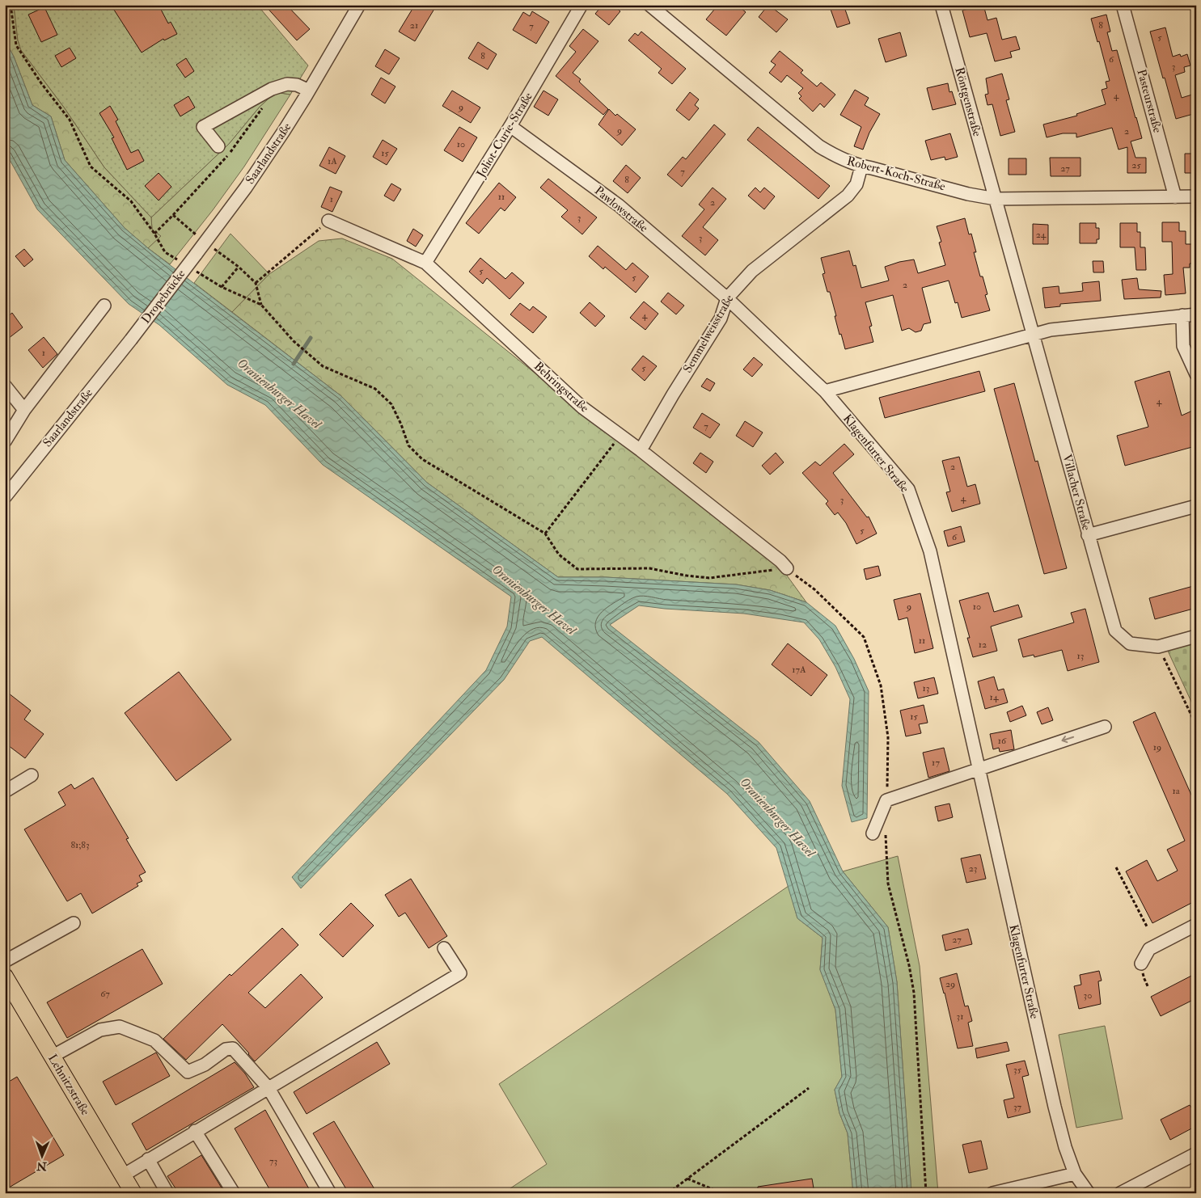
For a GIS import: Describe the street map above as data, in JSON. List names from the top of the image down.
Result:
{
  "streets": {
    "main road": ["Lehnitzstraße"],
    "street": [
      "Pasteurstraße",
      "Röntgenstraße",
      "Joliot-Curie-Straße",
      "Saarlandstraße",
      "Robert-Koch-Straße",
      "Pawlowstraße",
      "Dropebrücke",
      "Semmelweisstraße",
      "Behringstraße",
      "Klagenfurter Straße",
      "Villacher Straße"
    ]
  },
  "crossings": [
    ["Pasteurstraße", "Robert-Koch-Straße"],
    ["Röntgenstraße", "Robert-Koch-Straße"],
    ["Röntgenstraße", "Villacher Straße"],
    ["Joliot-Curie-Straße", "Pawlowstraße"],
    ["Joliot-Curie-Straße", "Behringstraße"],
    ["Saarlandstraße", "Dropebrücke"],
    ["Robert-Koch-Straße", "Semmelweisstraße"],
    ["Robert-Koch-Straße", "Villacher Straße"],
    ["Pawlowstraße", "Semmelweisstraße"],
    ["Pawlowstraße", "Klagenfurter Straße"],
    ["Semmelweisstraße", "Behringstraße"],
    ["Semmelweisstraße", "Klagenfurter Straße"]
  ],
  "water": ["Oranienburger Havel"],
  "house_numbers": [
    "21",
    "8",
    "7",
    "5",
    "8",
    "6",
    "3",
    "4",
    "9",
    "9",
    "2",
    "10",
    "15",
    "1A",
    "25",
    "27",
    "7",
    "8",
    "11",
    "1",
    "2",
    "3",
    "24",
    "3",
    "5",
    "5",
    "2",
    "4",
    "1",
    "5",
    "4",
    "7",
    "2",
    "4",
    "3",
    "5",
    "6",
    "9",
    "10",
    "11",
    "12",
    "13",
    "17A",
    "13",
    "14",
    "15",
    "16",
    "19",
    "17",
    "1a",
    "81;83",
    "23",
    "27",
    "29",
    "67",
    "30",
    "31",
    "35",
    "37",
    "73"
  ],
  "north": "bottom"
}
